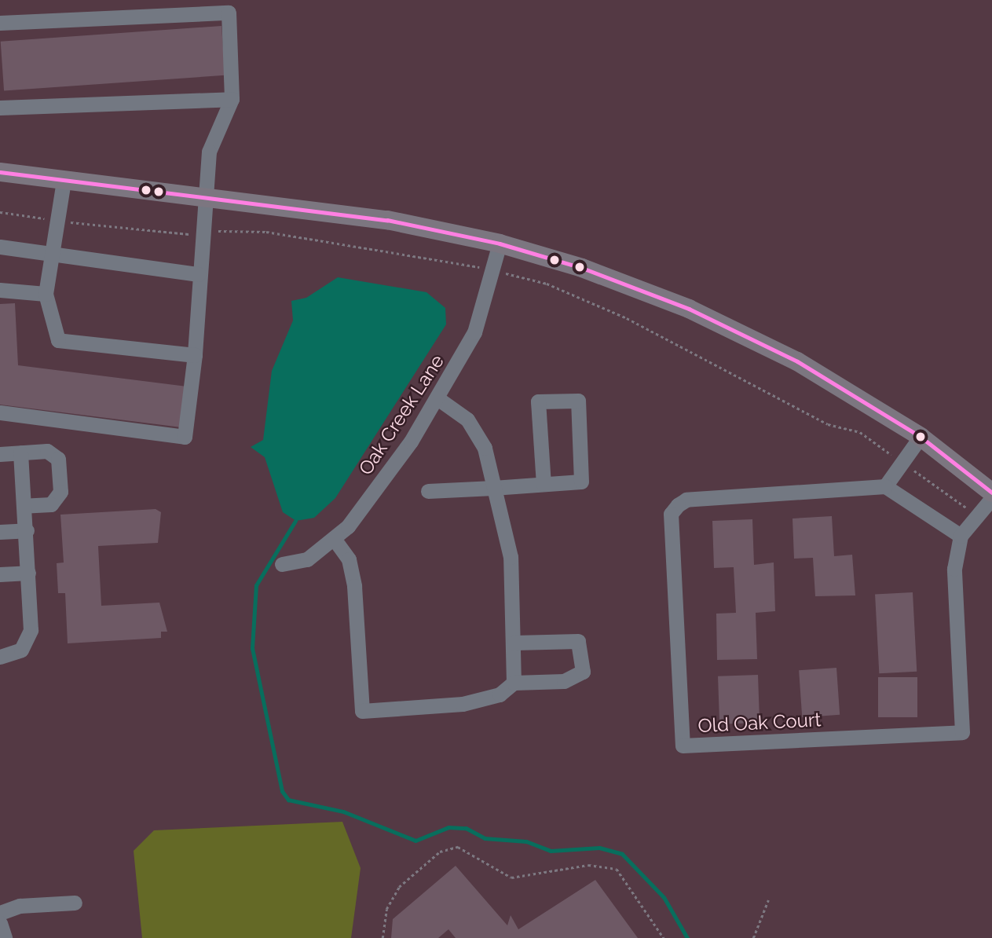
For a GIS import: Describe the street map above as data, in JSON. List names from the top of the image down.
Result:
{
  "streets": {
    "street": ["Oak Creek Lane", "Old Oak Court"]
  }
}
